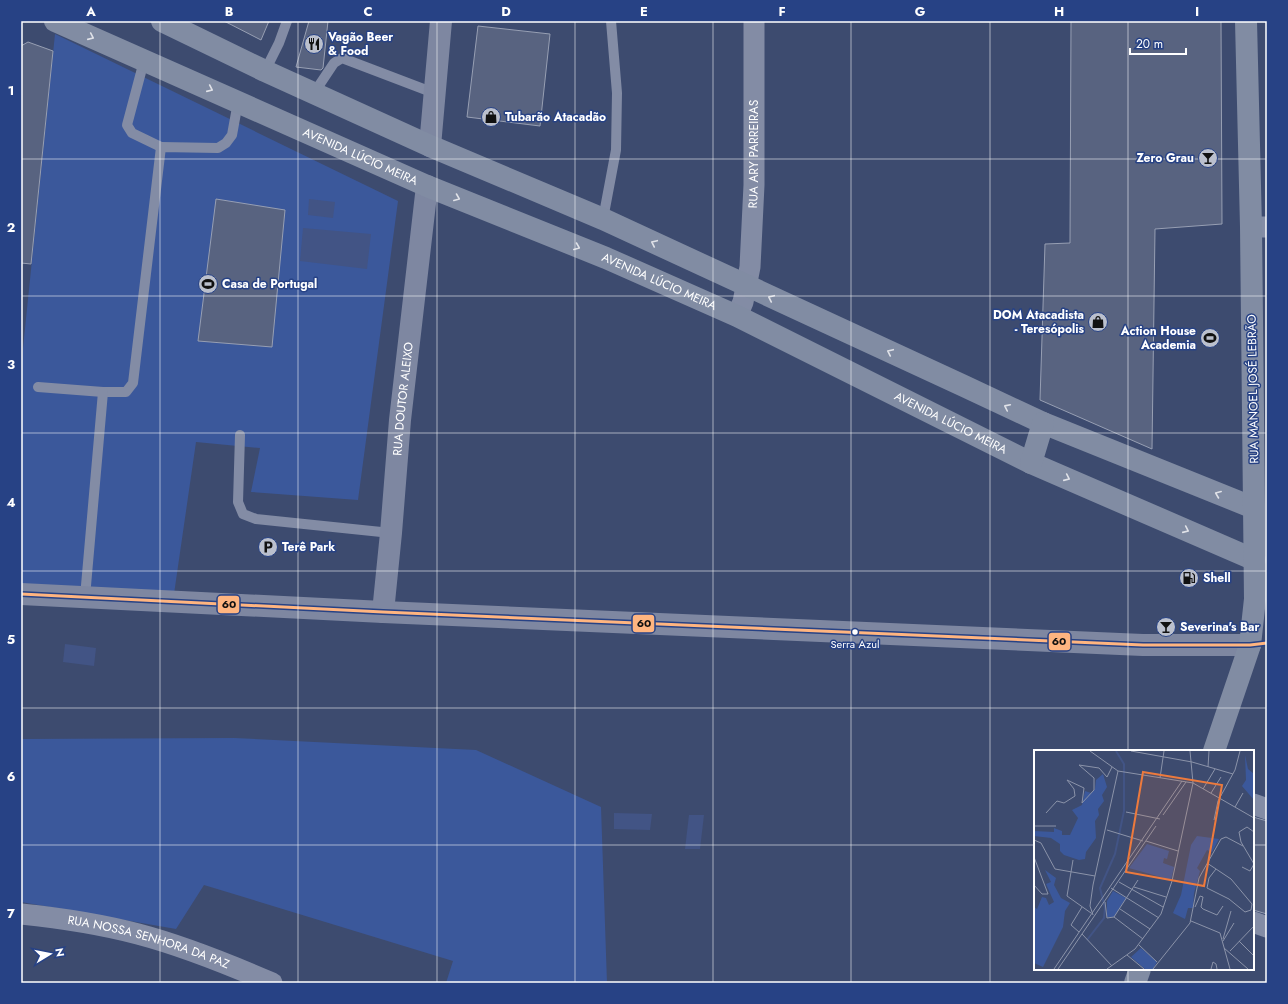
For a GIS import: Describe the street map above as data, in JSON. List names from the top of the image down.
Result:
{
  "streets": {
    "main road": ["AVENIDA LÚCIO MEIRA", "RUA MANOEL JOSÉ LEBRÃO", "RUA DOUTOR ALEIXO"],
    "street": ["RUA ARY PARREIRAS", "RUA NOSSA SENHORA DA PAZ"]
  },
  "crossings": [
    ["RUA ARY PARREIRAS", "AVENIDA LÚCIO MEIRA"],
    ["AVENIDA LÚCIO MEIRA", "RUA MANOEL JOSÉ LEBRÃO"],
    ["AVENIDA LÚCIO MEIRA", "RUA DOUTOR ALEIXO"]
  ],
  "places": {
    "restaurant": ["Vagão Beer & Food"],
    "shop": ["Tubarão Atacadão", "DOM Atacadista - Teresópolis"],
    "bar": ["Zero Grau", "Severina's Bar"],
    "sports": ["Casa de Portugal", "Action House Academia"],
    "parking": ["Terê Park"],
    "fuel station": ["Shell"],
    "other": ["Serra Azul"]
  },
  "lines": ["transit line 60"],
  "scale_bar": "20 m",
  "north": "right",
  "grid": {
    "columns": [
      "A",
      "B",
      "C",
      "D",
      "E",
      "F",
      "G",
      "H",
      "I"
    ],
    "rows": [
      "1",
      "2",
      "3",
      "4",
      "5",
      "6",
      "7"
    ]
  }
}
